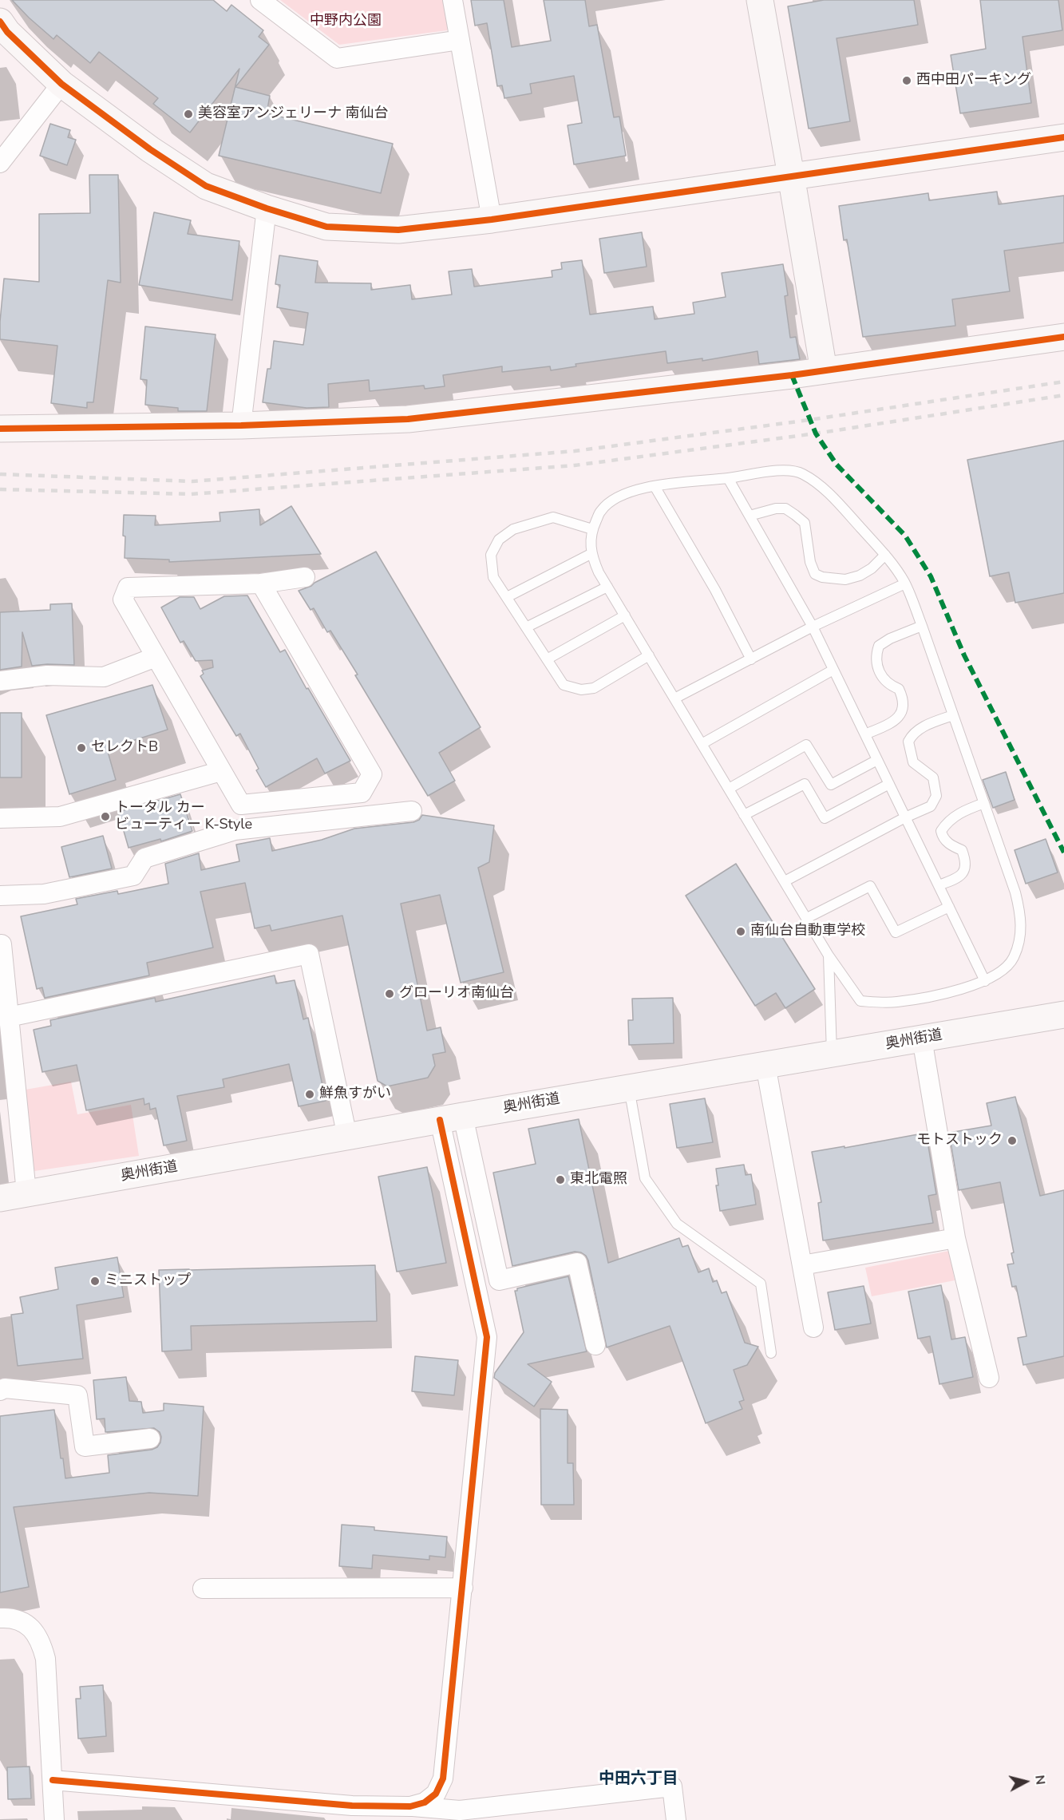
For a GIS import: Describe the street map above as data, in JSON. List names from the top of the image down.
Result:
{
  "streets": {
    "street": ["奥州街道"]
  },
  "districts": ["中田六丁目"],
  "parks": ["中野内公園"],
  "places": [
    "西中田パーキング",
    "美容室アンジェリーナ 南仙台",
    "セレクトB",
    "トータル カー ビューティー K-Style",
    "南仙台自動車学校",
    "グローリオ南仙台",
    "鮮魚すがい",
    "モトストック",
    "東北電照",
    "ミニストップ"
  ],
  "north": "right"
}
